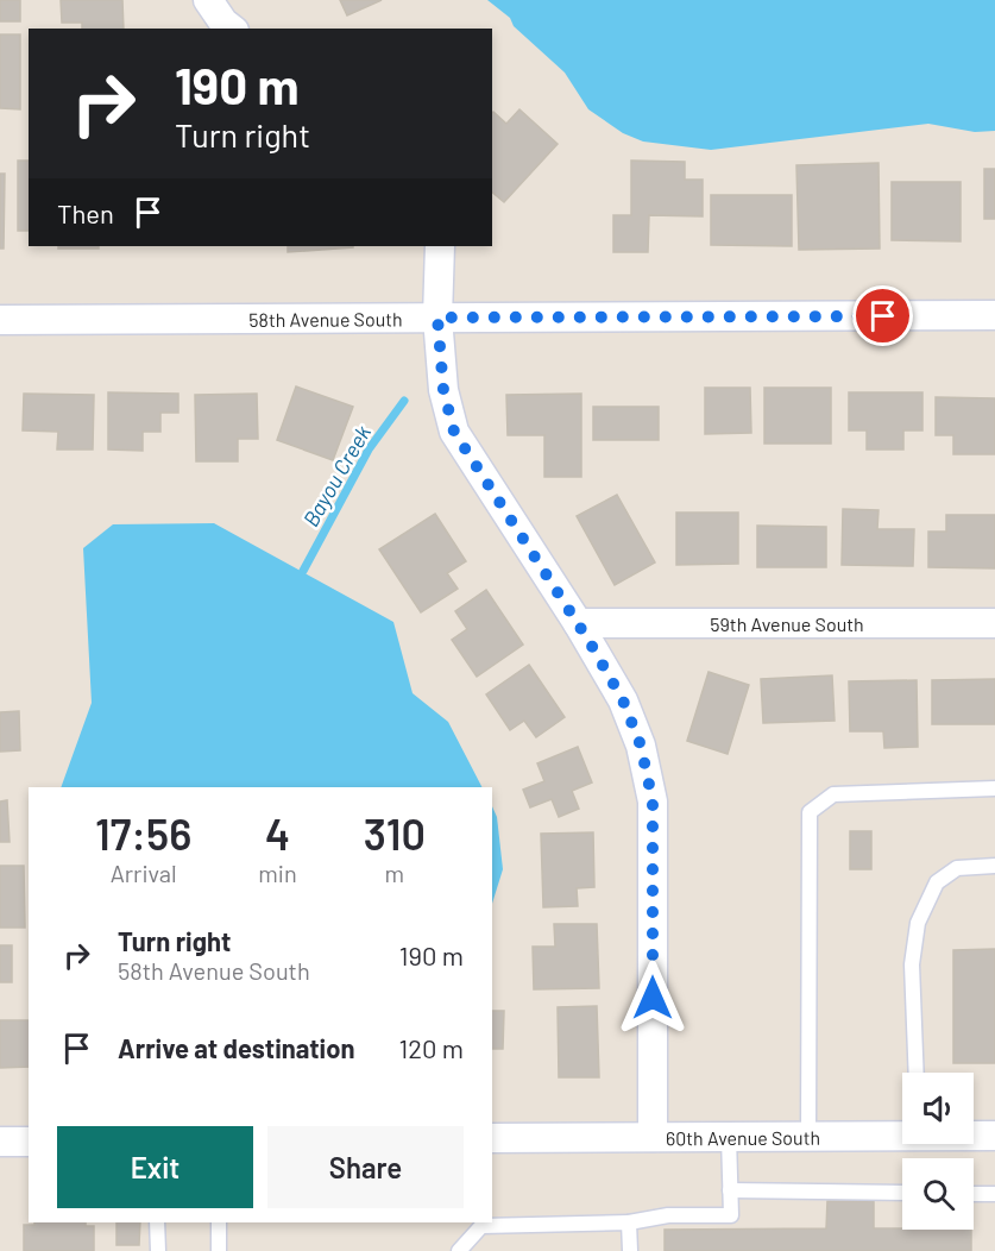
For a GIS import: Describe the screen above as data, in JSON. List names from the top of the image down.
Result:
{
  "streets": {
    "street": ["58th Avenue South", "59th Avenue South", "60th Avenue South"]
  },
  "water": ["Bayou Creek"],
  "page": {
    "turn": ["190 m", "Turn right"],
    "then": "Then",
    "eta": [
      "17:56",
      "Arrival",
      "4",
      "min",
      "310",
      "m"
    ],
    "list": [
      {
        "name": "Turn right",
        "note": "58th Avenue South",
        "value": "190 m"
      },
      {
        "name": "Arrive at destination",
        "value": "120 m"
      }
    ],
    "buttons": ["Exit", "Share"]
  }
}
